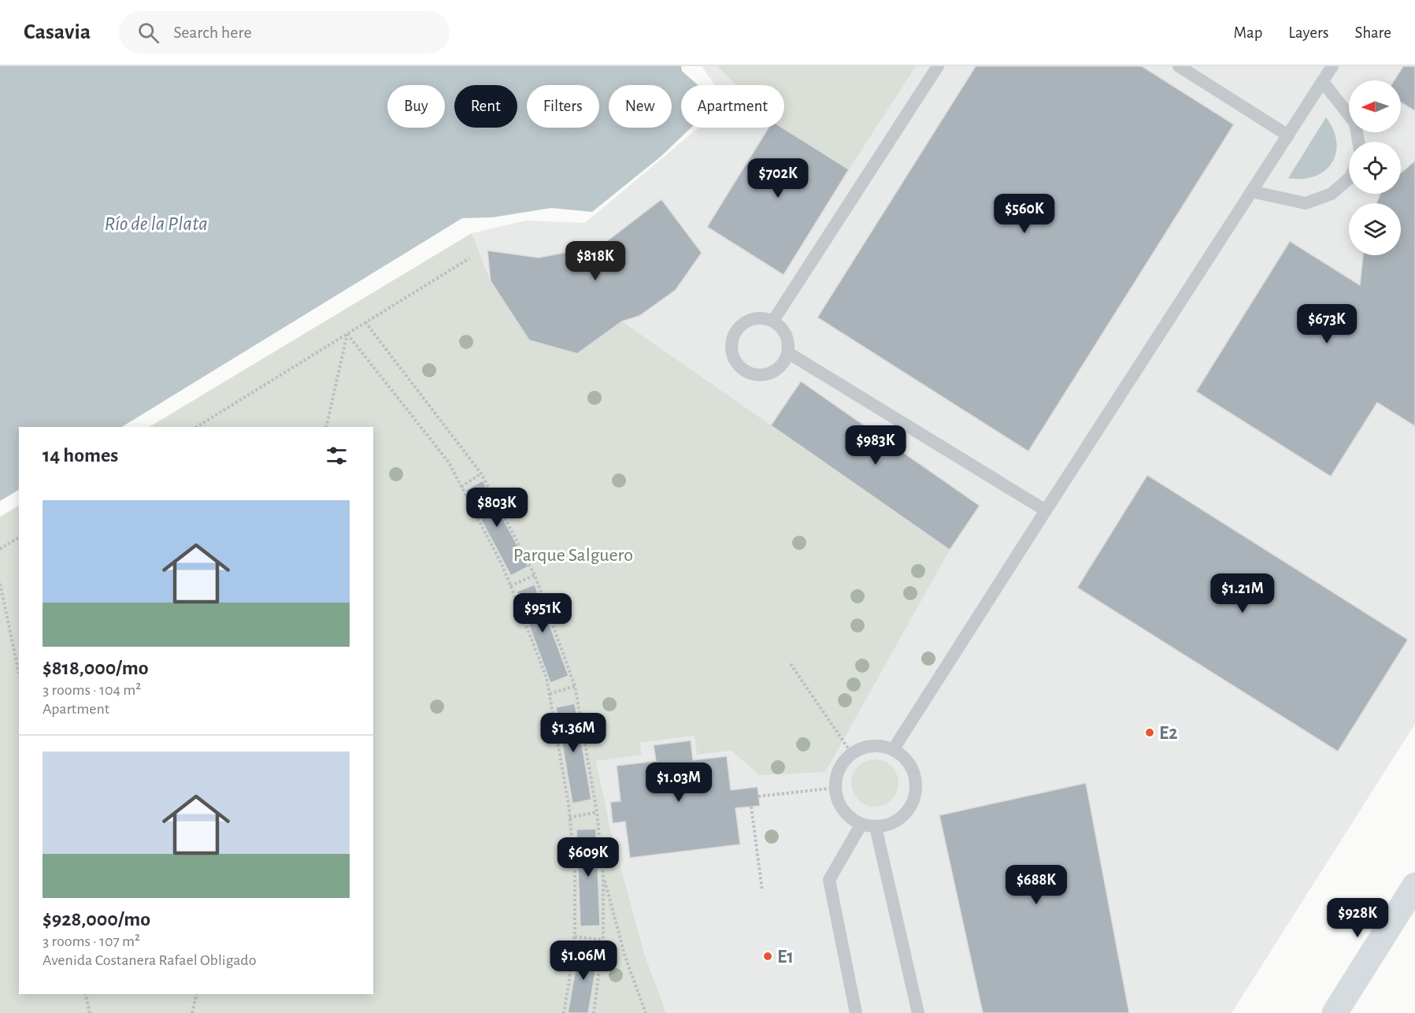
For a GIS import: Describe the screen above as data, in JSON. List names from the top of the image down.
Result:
{
  "water": ["Río de la Plata"],
  "parks": ["Parque Salguero"],
  "places": ["E2", "E1"],
  "north": "left",
  "page": {
    "header": "Casavia",
    "search": "Search here",
    "nav": ["Map", "Layers", "Share"],
    "chip": [
      "Buy",
      "Rent",
      "Filters",
      "New",
      "Apartment"
    ],
    "price": [
      "$702K",
      "$560K",
      "$818K",
      "$673K",
      "$983K",
      "$803K",
      "$1.21M",
      "$951K",
      "$1.36M",
      "$1.03M",
      "$609K",
      "$688K",
      "$928K",
      "$1.06M"
    ],
    "heading": "14 homes",
    "list": [
      {
        "name": "$818,000/mo",
        "note": "3 rooms · 104 m² · Apartment"
      },
      {
        "name": "$928,000/mo",
        "note": "3 rooms · 107 m² · Avenida Costanera Rafael Obligado"
      }
    ]
  }
}
